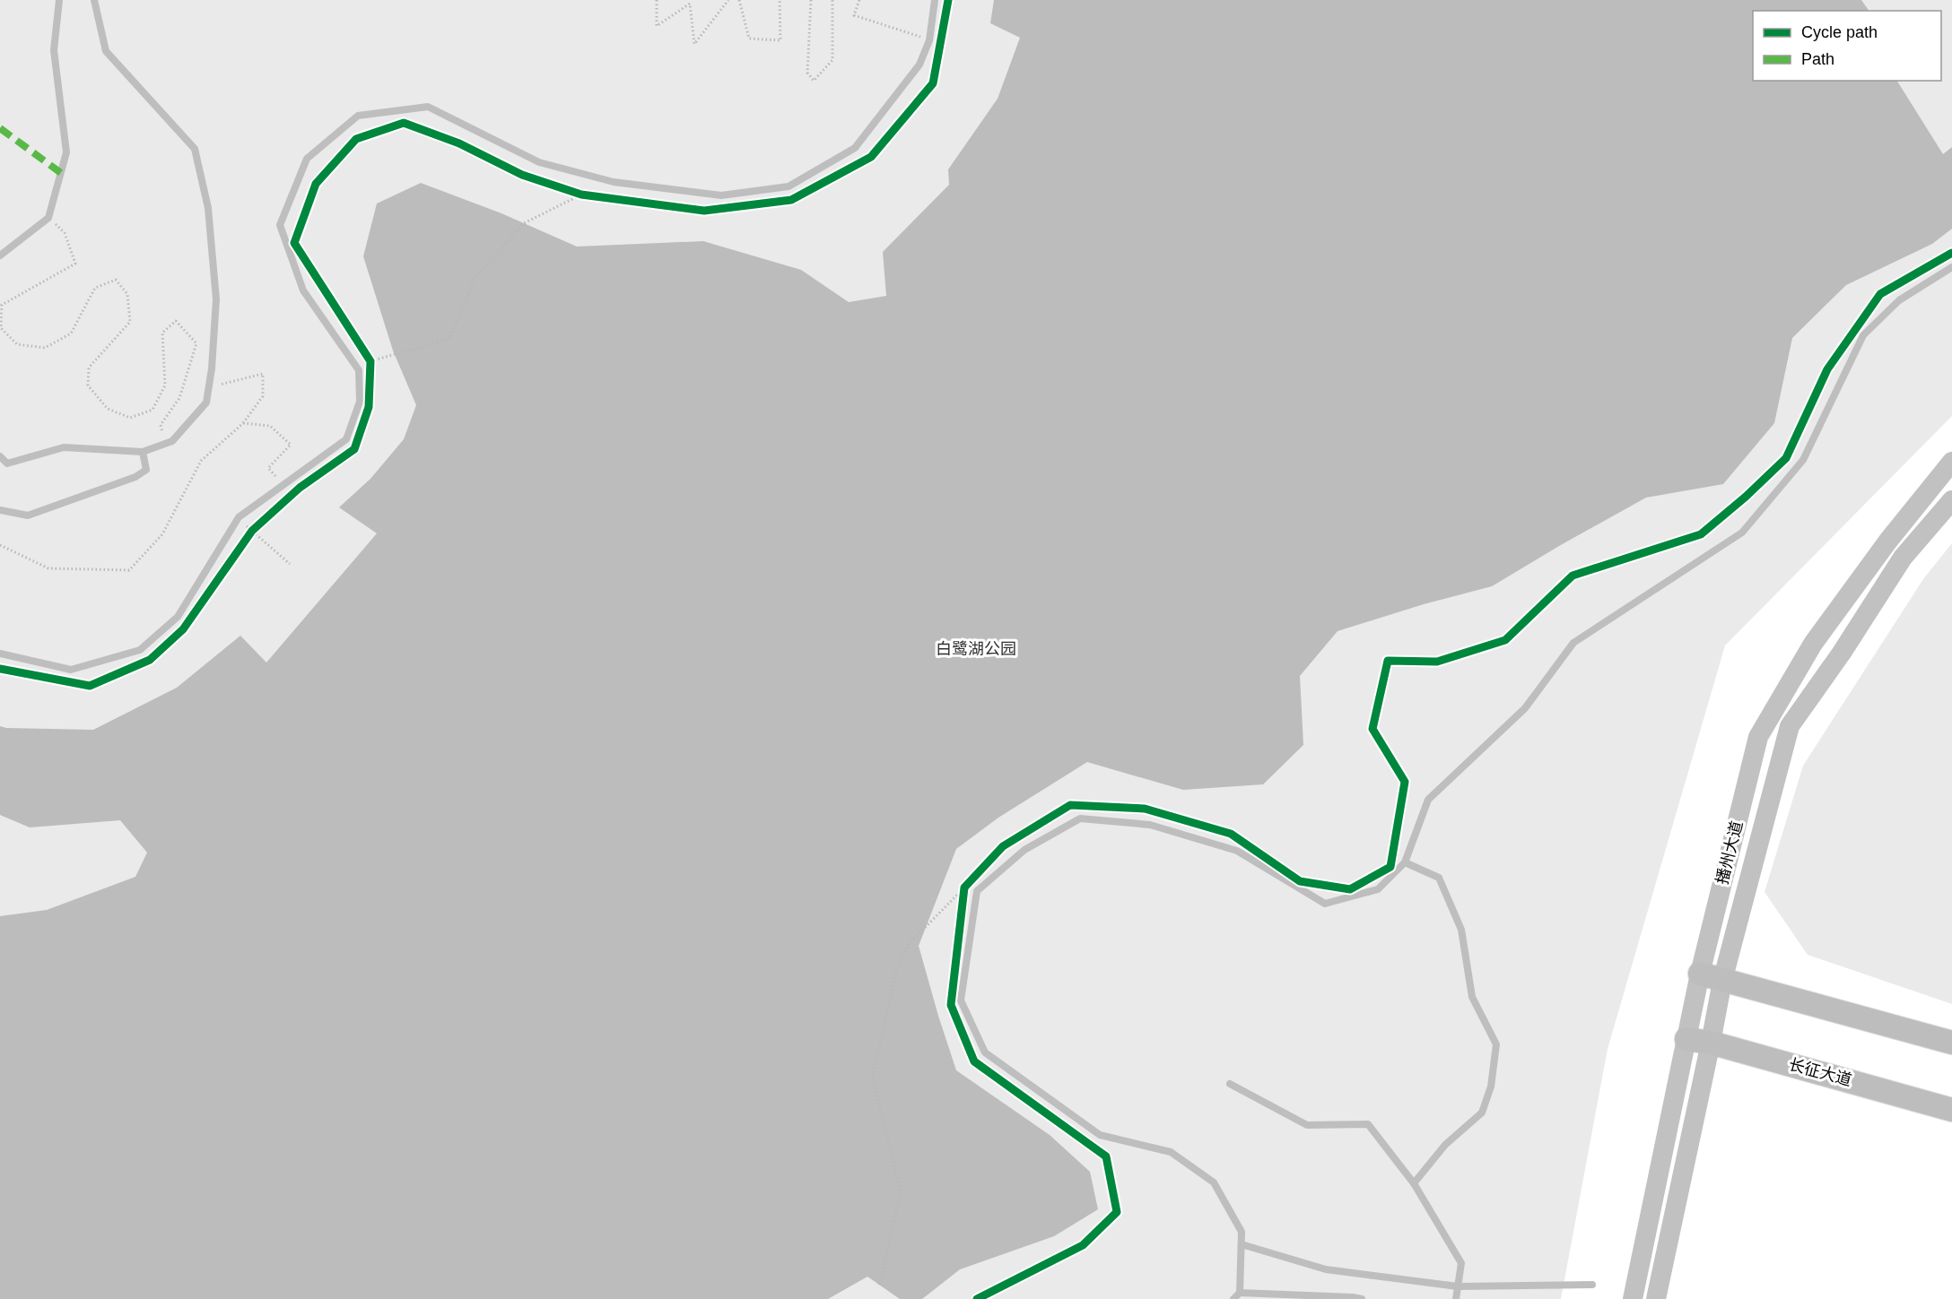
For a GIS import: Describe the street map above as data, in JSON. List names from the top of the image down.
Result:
{
  "streets": {
    "main road": ["播州大道", "长征大道"]
  },
  "crossings": [
    ["播州大道", "长征大道"]
  ],
  "parks": ["白鹭湖公园"],
  "legend": ["Cycle path", "Path"]
}
